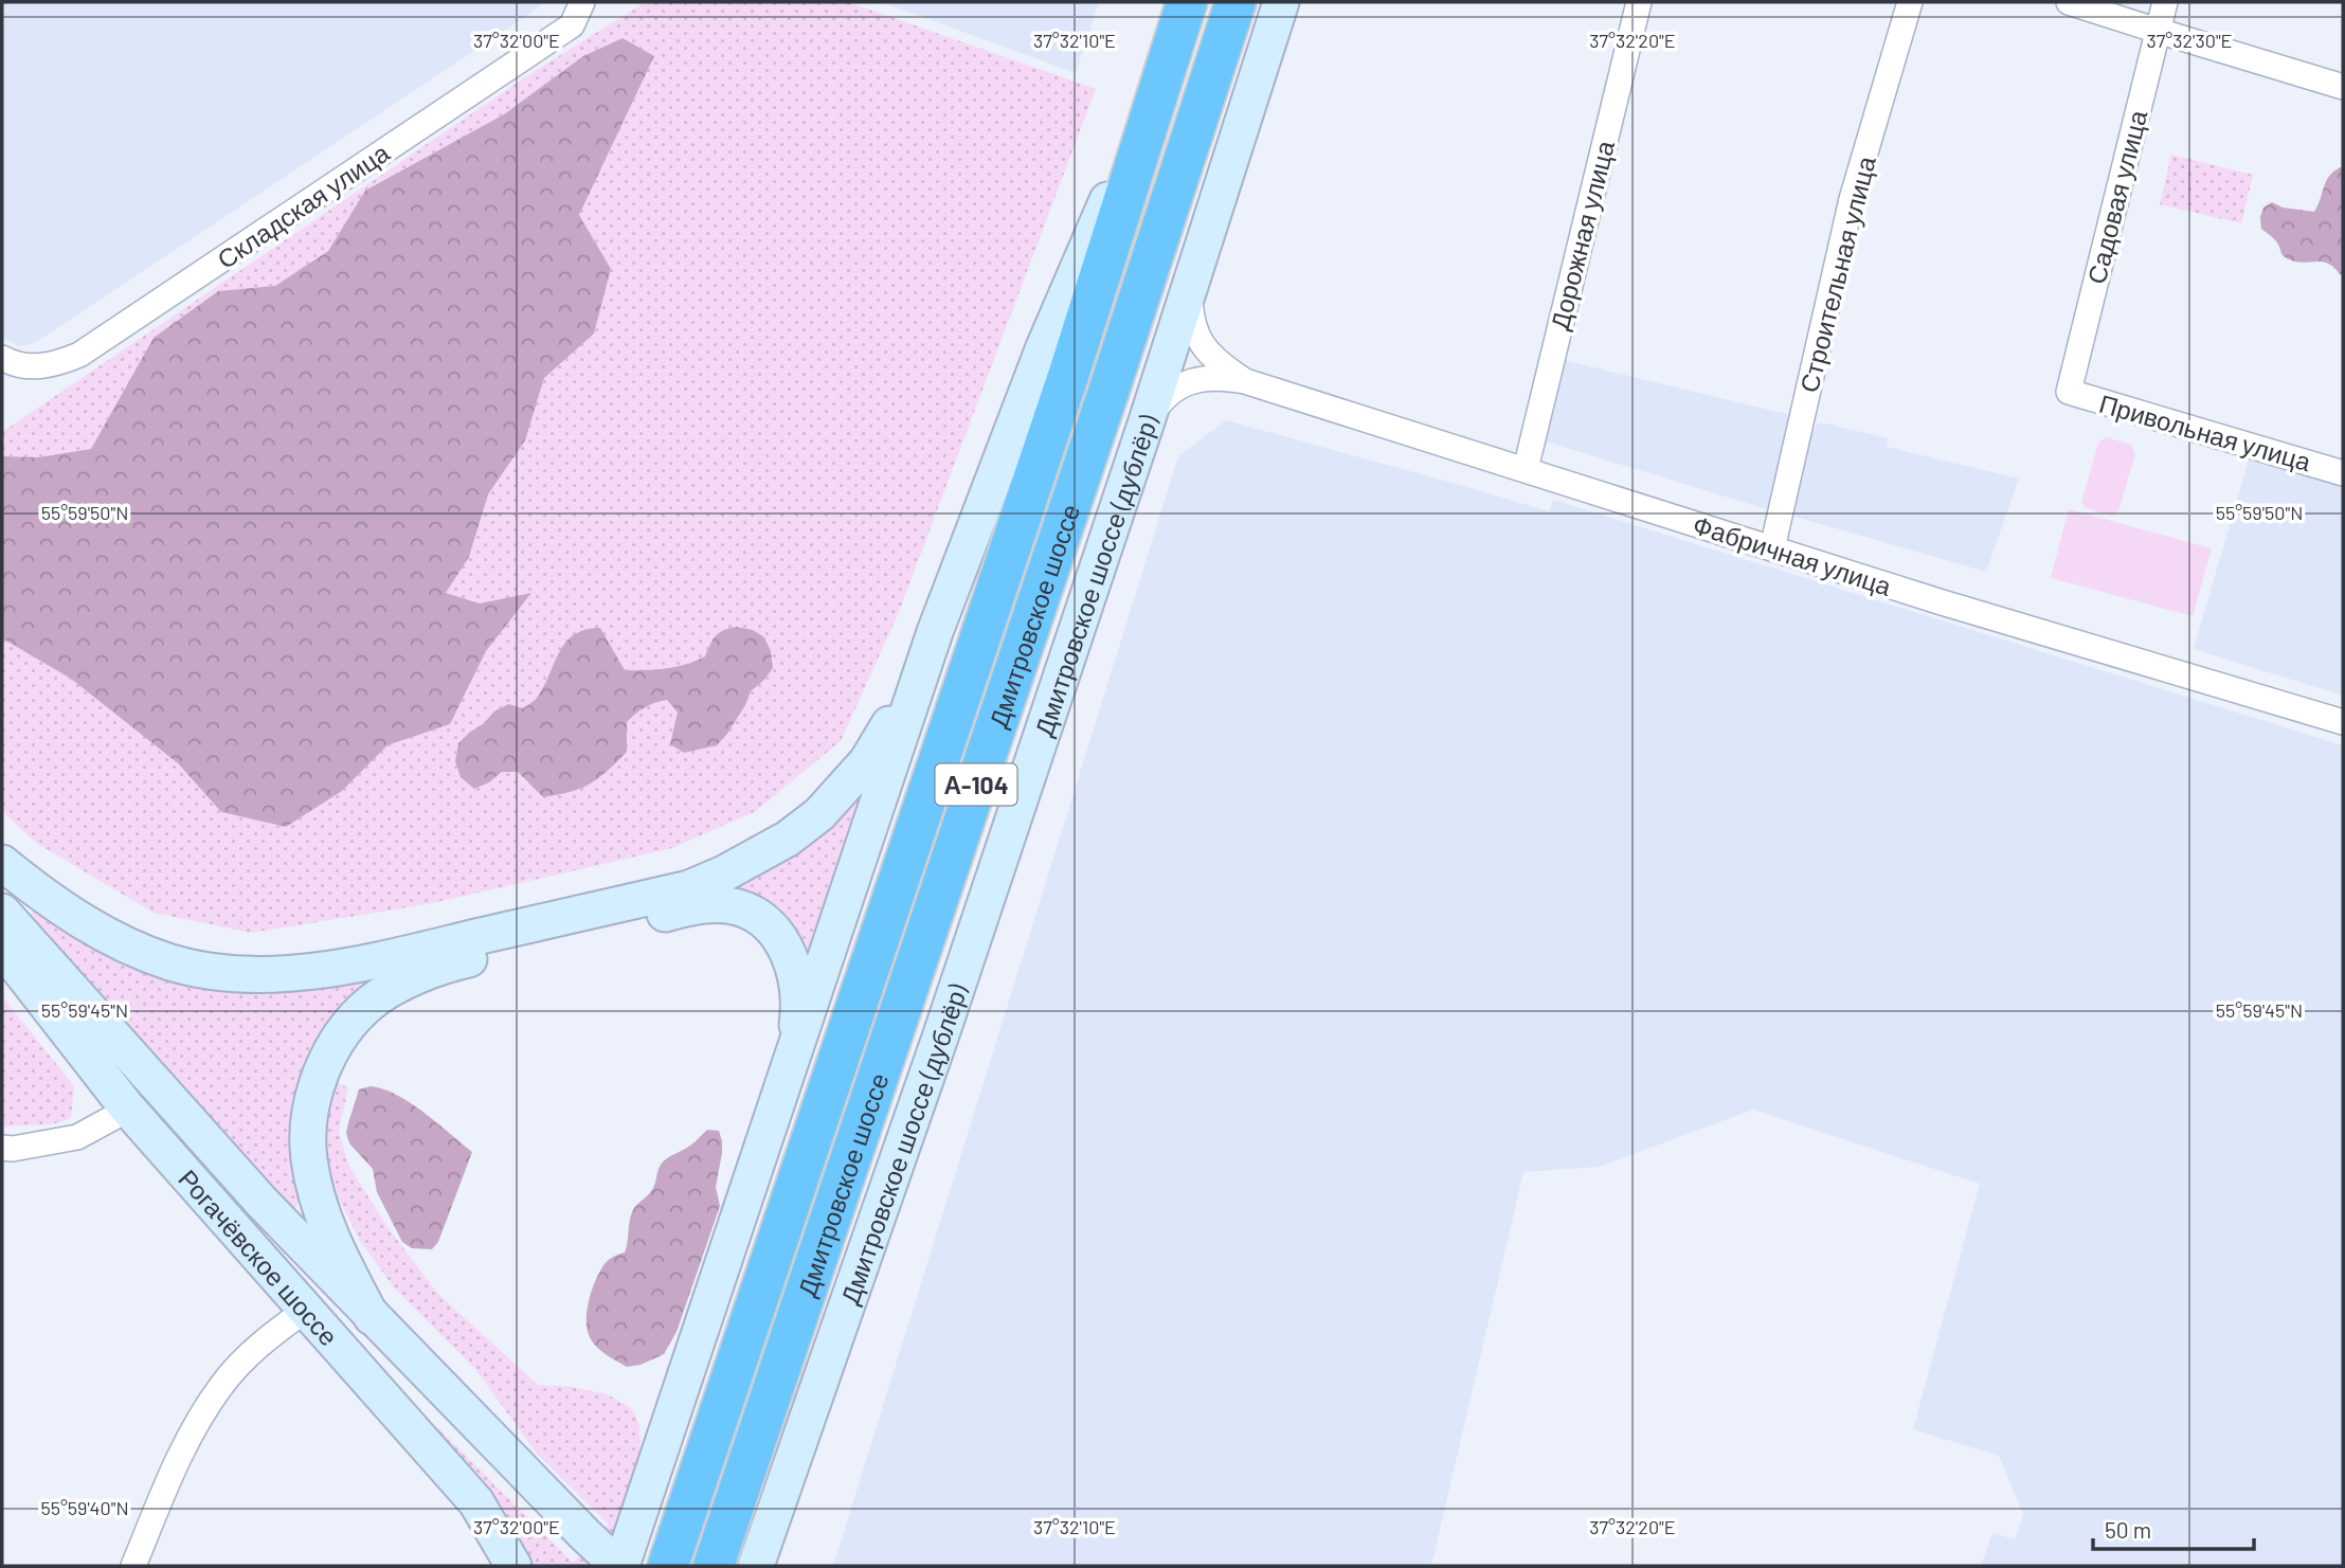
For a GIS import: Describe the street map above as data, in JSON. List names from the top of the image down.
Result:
{
  "streets": {
    "highway": ["Дмитровское шоссе", "А-104"],
    "main road": ["Дмитровское шоссе (дублёр)", "Рогачёвское шоссе"],
    "street": [
      "Садовая улица",
      "Складская улица",
      "Дорожная улица",
      "Строительная улица",
      "Привольная улица",
      "Фабричная улица"
    ]
  },
  "crossings": [
    ["Садовая улица", "Привольная улица"],
    ["Дорожная улица", "Фабричная улица"],
    ["Строительная улица", "Фабричная улица"],
    ["Фабричная улица", "Дмитровское шоссе (дублёр)"]
  ],
  "scale_bar": "50 m",
  "coordinates": [
    "37°32'00\"E",
    "37°32'10\"E",
    "37°32'20\"E",
    "37°32'30\"E",
    "55°59'50\"N",
    "55°59'45\"N",
    "55°59'40\"N"
  ]
}
